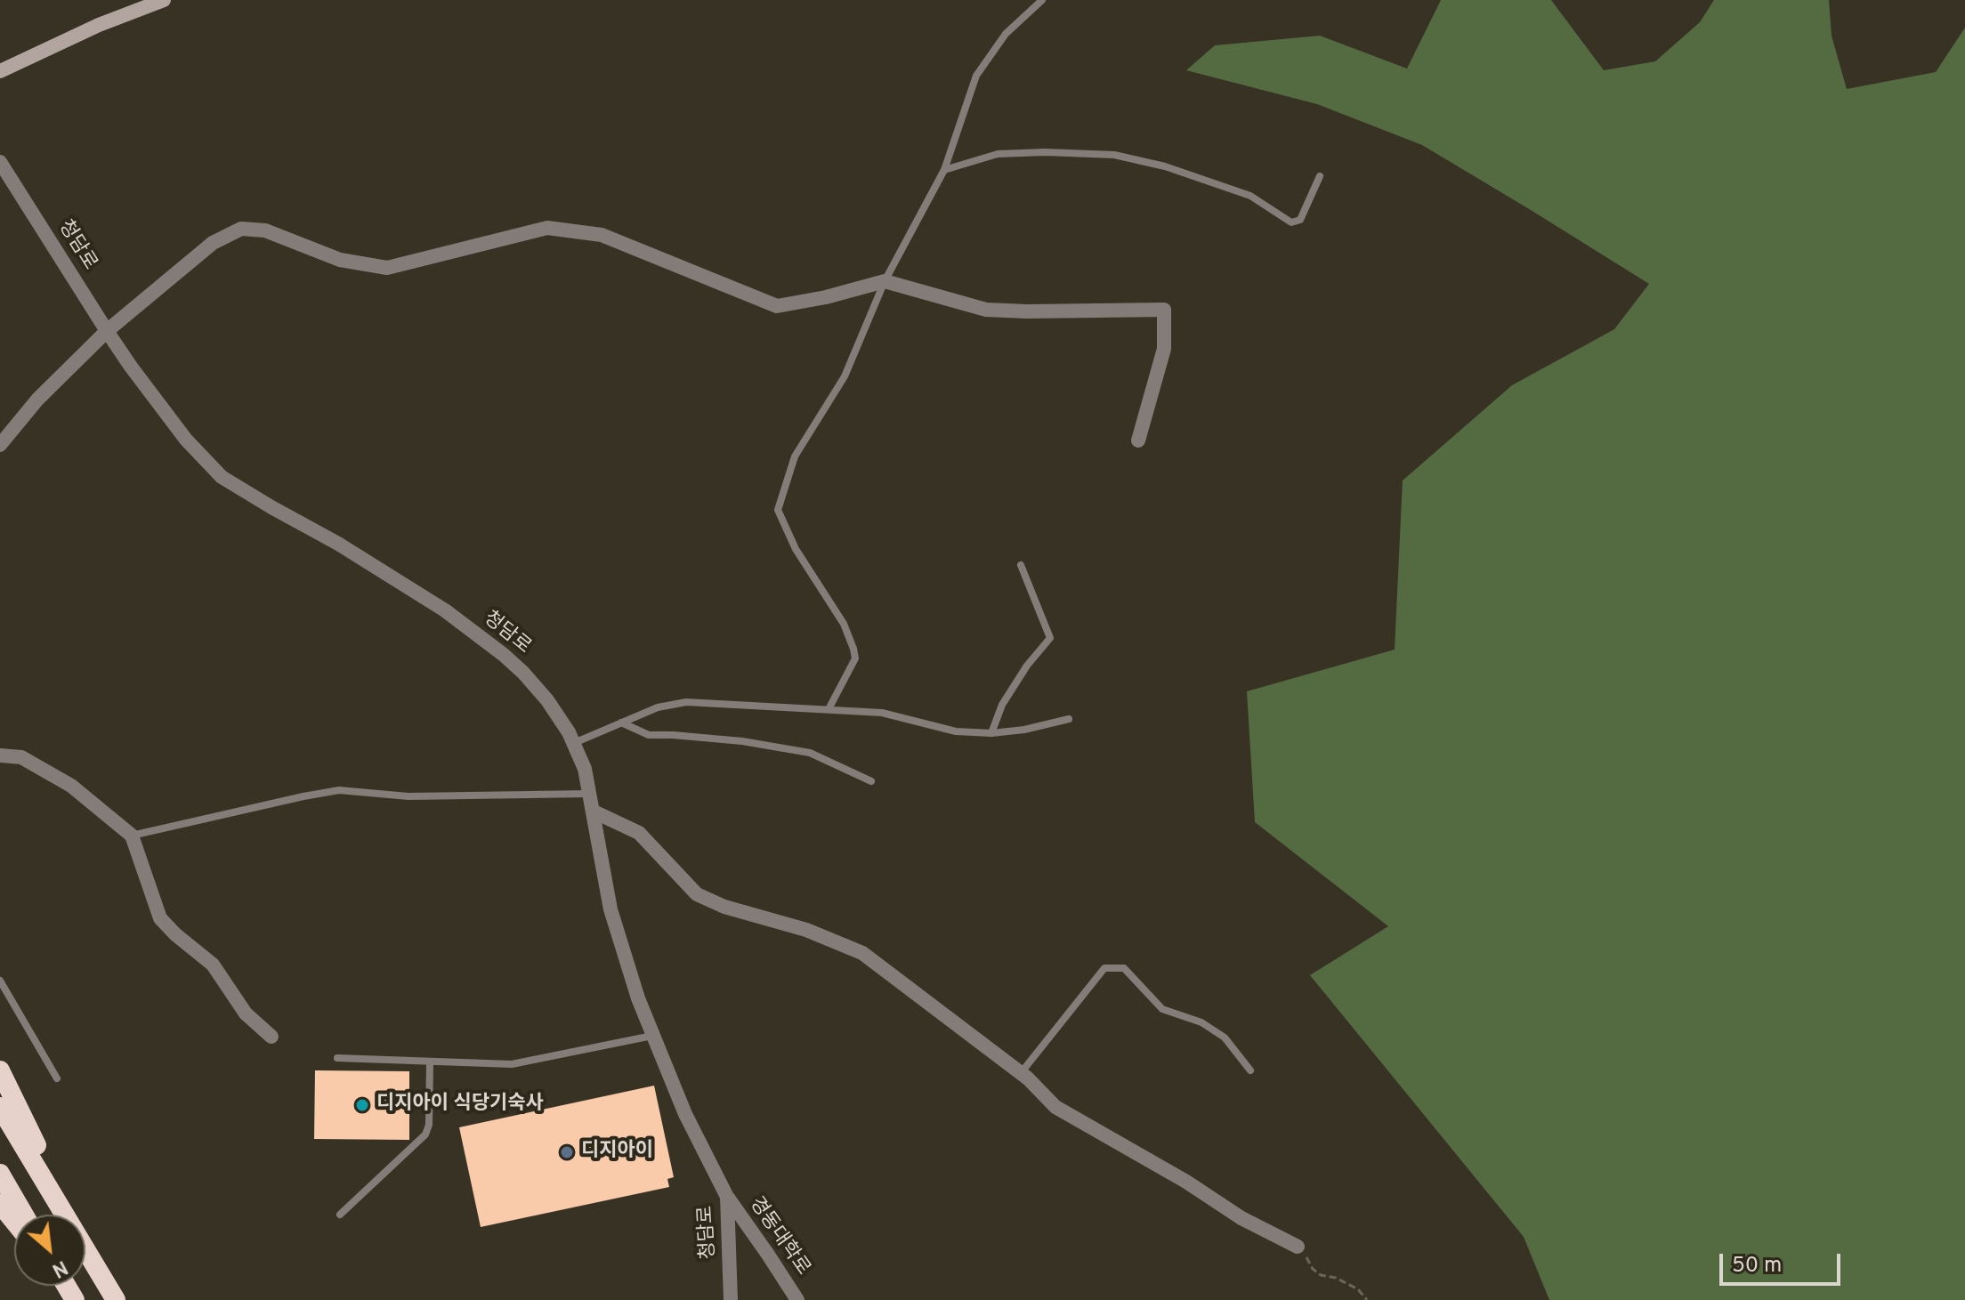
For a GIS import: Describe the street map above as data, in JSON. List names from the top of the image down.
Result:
{
  "streets": {
    "street": ["청담로", "경동대학로"]
  },
  "crossings": [
    ["청담로", "경동대학로"]
  ],
  "places": ["디지아이 식당기숙사", "디지아이"],
  "scale_bar": "50 m",
  "north": "bottom right"
}
